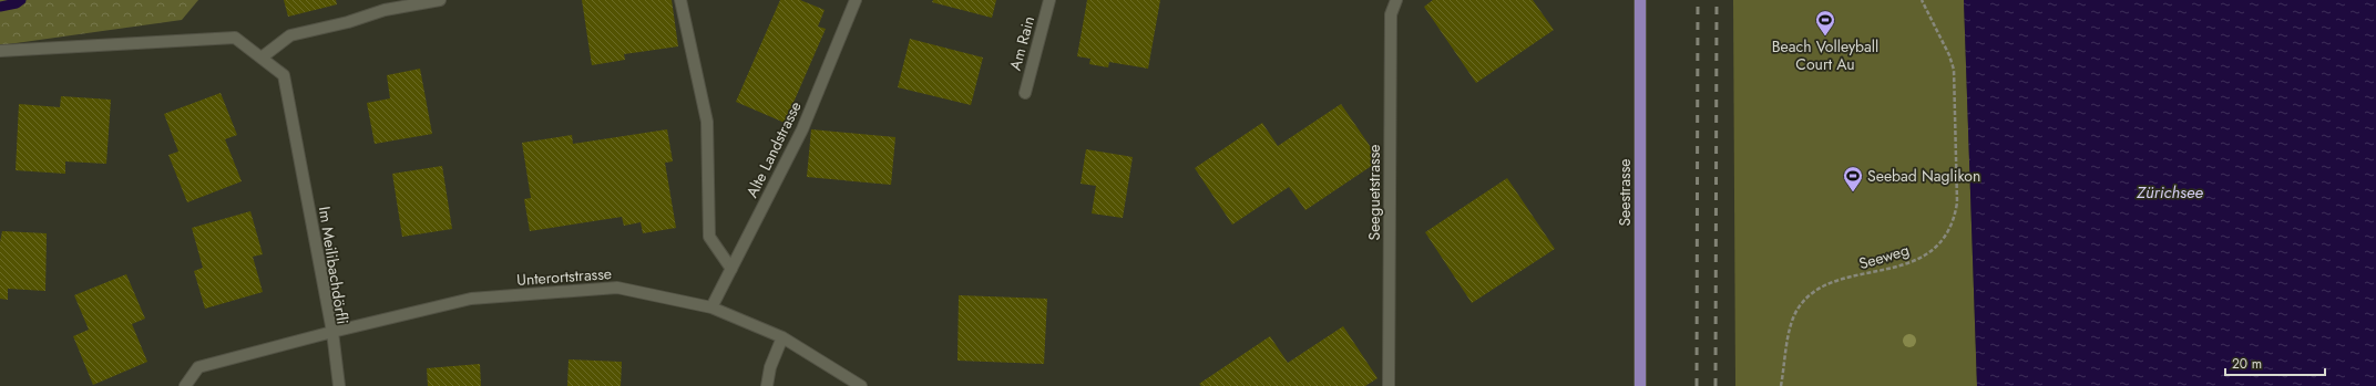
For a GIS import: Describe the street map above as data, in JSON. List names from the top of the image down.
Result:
{
  "streets": {
    "main road": ["Seestrasse"],
    "street": [
      "Am Rain",
      "Alte Landstrasse",
      "Seeguetstrasse",
      "Im Meilibachdörfli",
      "Unterortstrasse"
    ],
    "path": ["Seeweg"]
  },
  "crossings": [
    ["Alte Landstrasse", "Unterortstrasse"],
    ["Im Meilibachdörfli", "Unterortstrasse"]
  ],
  "water": ["Zürichsee"],
  "places": {
    "sports": ["Beach Volleyball Court Au", "Seebad Naglikon"]
  },
  "scale_bar": "20 m"
}
